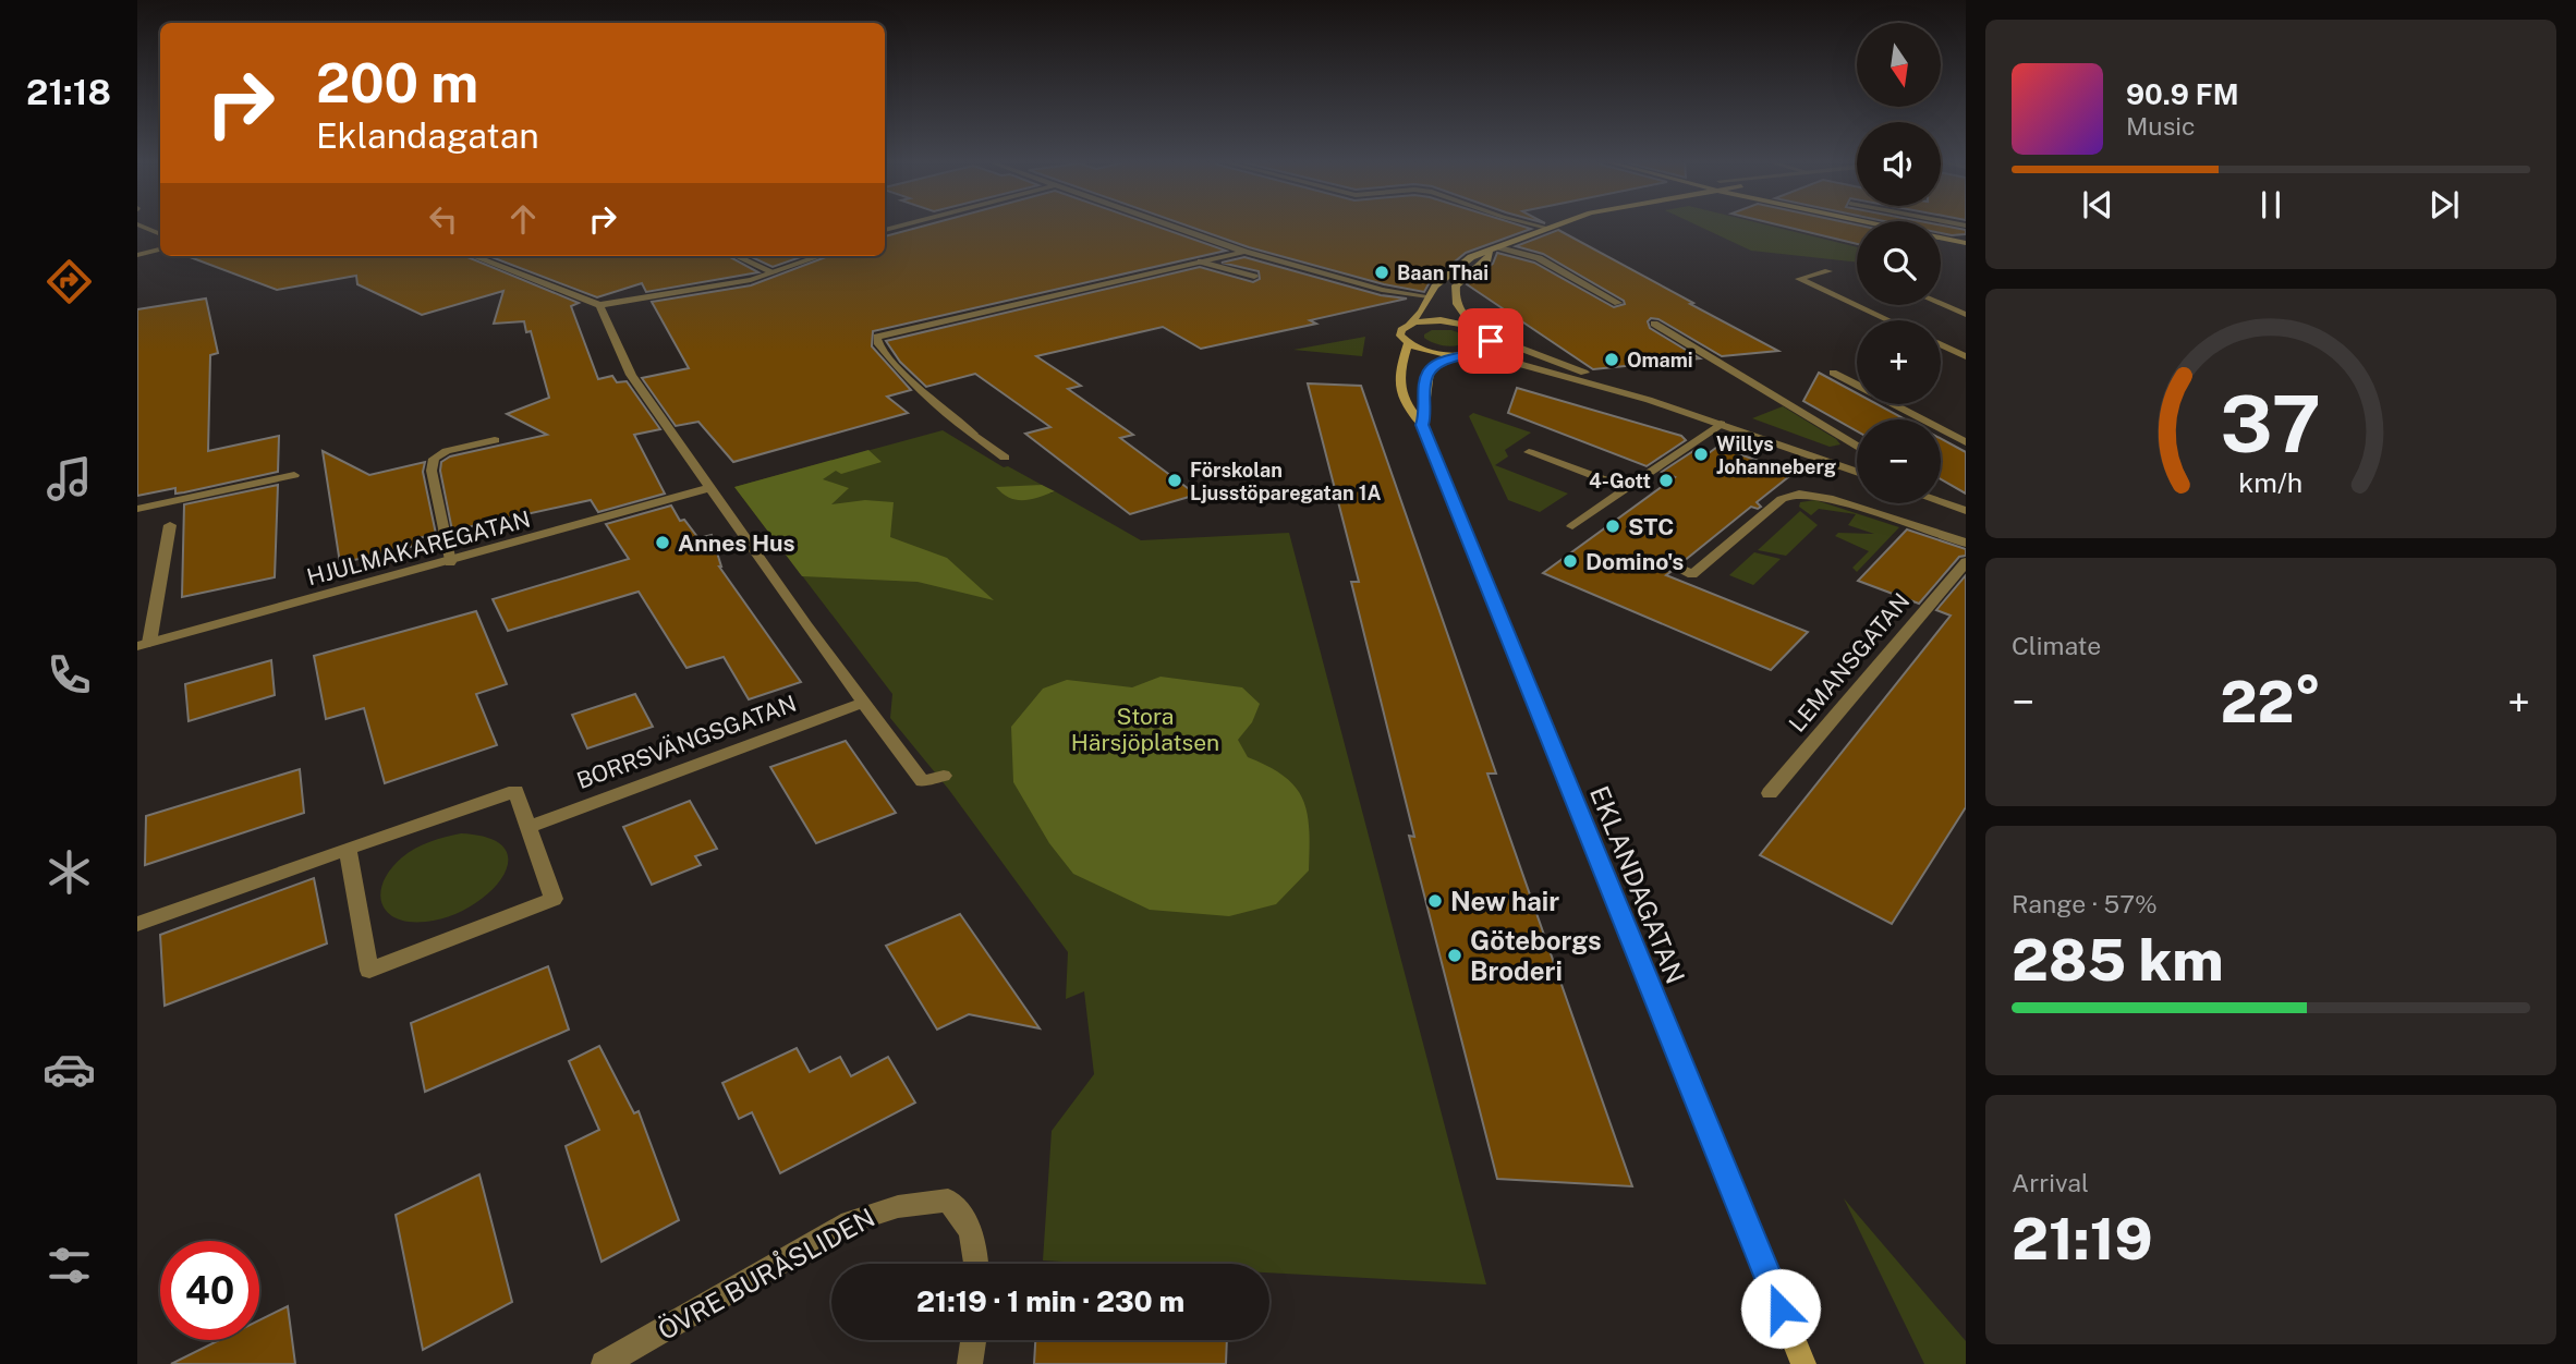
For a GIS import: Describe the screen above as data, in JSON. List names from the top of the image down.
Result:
{
  "streets": {
    "street": [
      "HJULMAKAREGATAN",
      "LEMANSGATAN",
      "BORRSVÄNGSGATAN",
      "EKLANDAGATAN",
      "ÖVRE BURÅSLIDEN"
    ]
  },
  "parks": ["Stora Härsjöplatsen"],
  "places": [
    "Baan Thai",
    "Omami",
    "Willys Johanneberg",
    "Förskolan Ljusstöparegatan 1A",
    "4-Gott",
    "STC",
    "Annes Hus",
    "Domino's",
    "New hair",
    "Göteborgs Broderi"
  ],
  "north": "bottom",
  "page": {
    "tabs": "21:18",
    "map_buttons": ["+", "−"],
    "turn": ["200 m", "Eklandagatan"],
    "song": ["90.9 FM", "Music"],
    "tile": [
      "Climate",
      ["Range · 57%", "285 km"],
      ["Arrival", "21:19"]
    ],
    "heat": ["−", "22°", "+"],
    "limit": "40",
    "trip": "21:19 · 1 min · 230 m",
    "gauge": ["37", "km/h"]
  }
}
